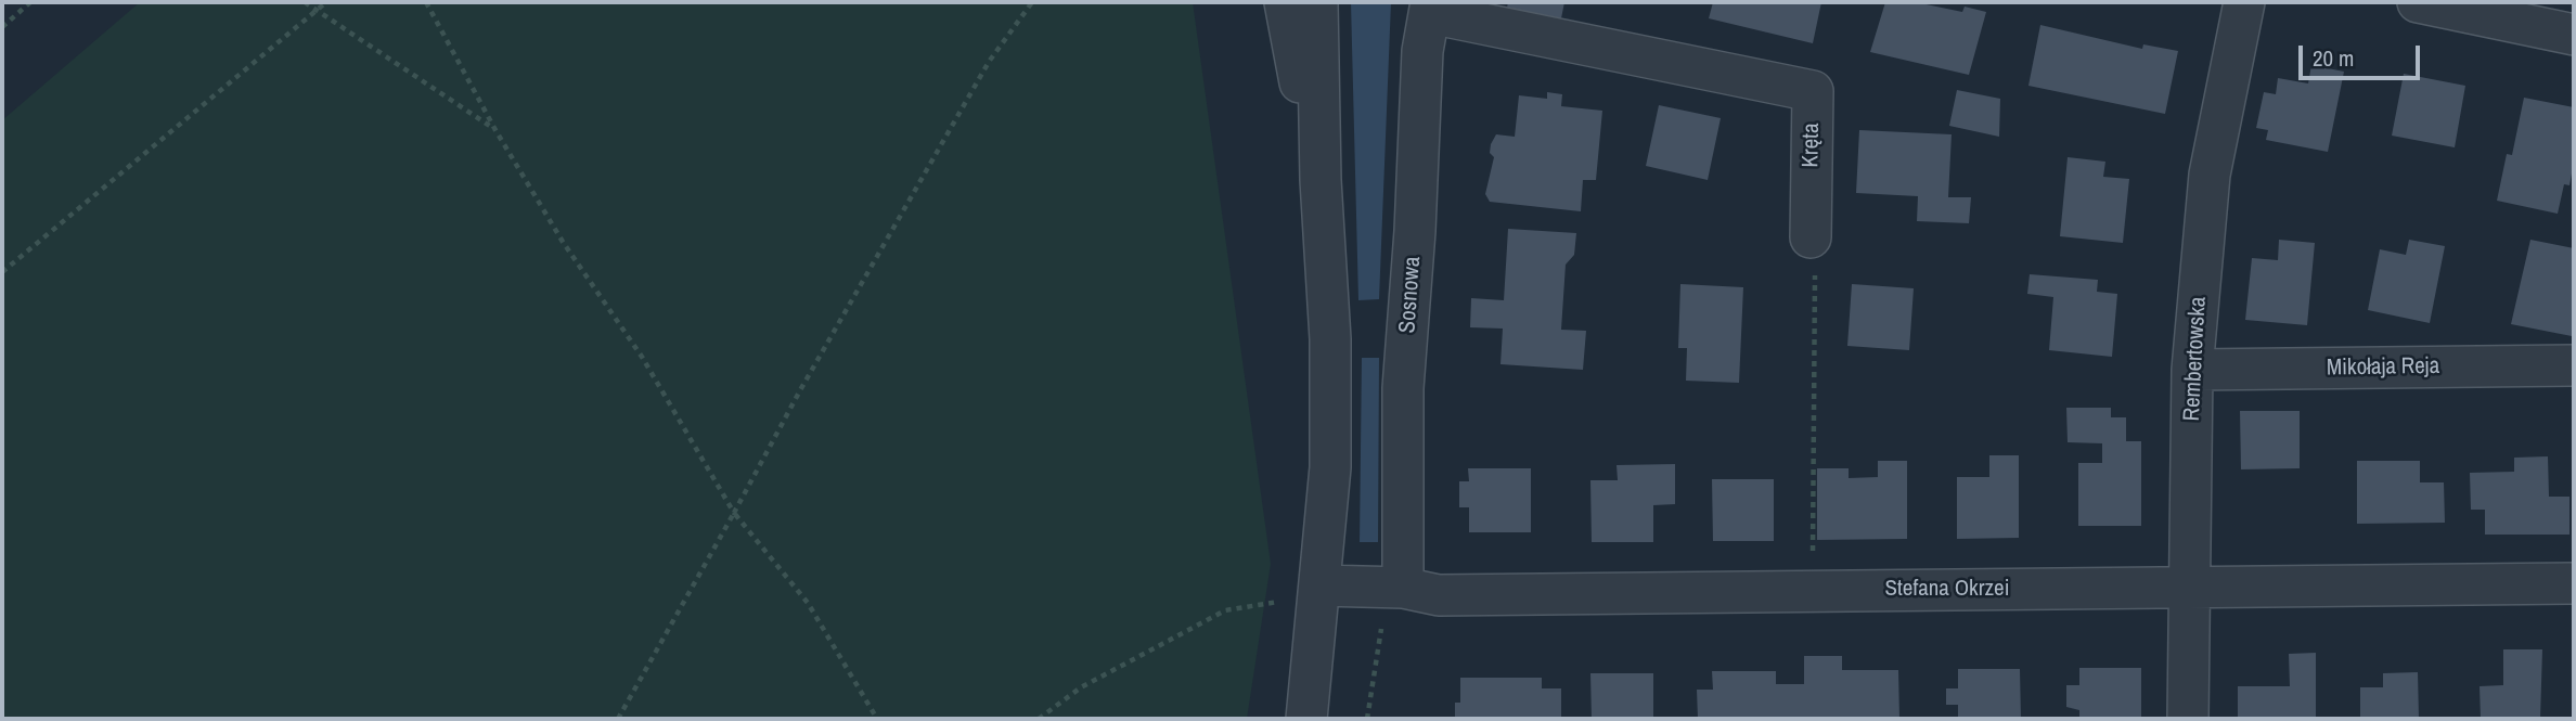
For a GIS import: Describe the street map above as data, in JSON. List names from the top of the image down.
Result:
{
  "streets": {
    "street": [
      "Kręta",
      "Sosnowa",
      "Rembertowska",
      "Mikołaja Reja",
      "Stefana Okrzei"
    ]
  },
  "crossings": [
    ["Kręta", "Sosnowa"],
    ["Sosnowa", "Stefana Okrzei"],
    ["Rembertowska", "Mikołaja Reja"],
    ["Rembertowska", "Stefana Okrzei"]
  ],
  "scale_bar": "20 m"
}
